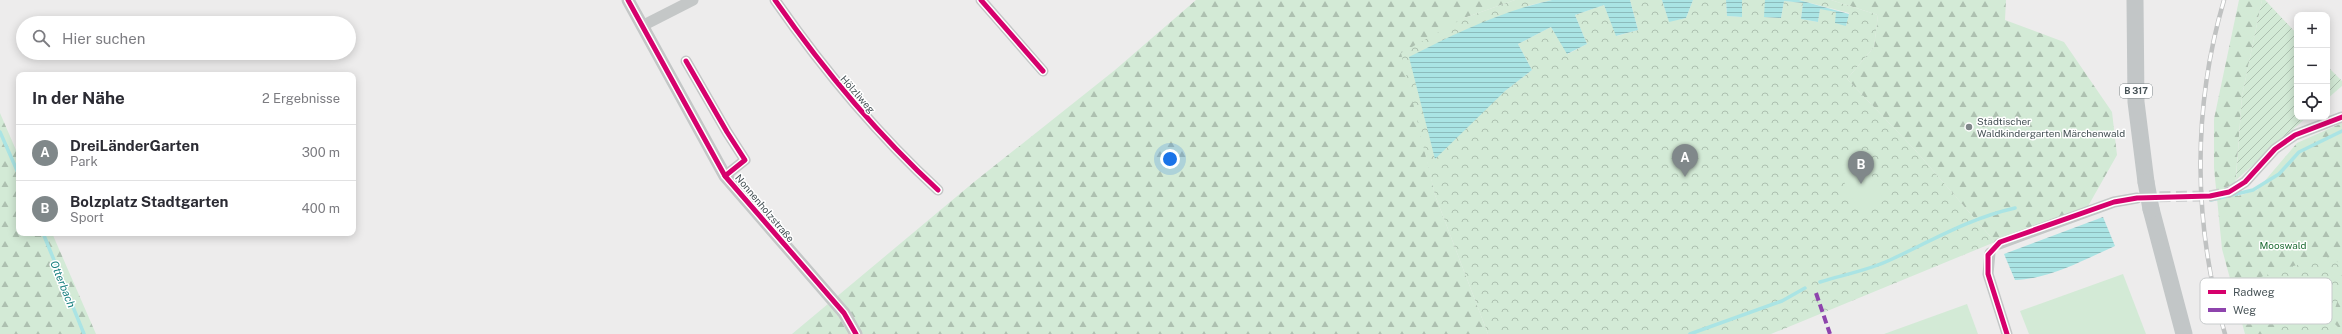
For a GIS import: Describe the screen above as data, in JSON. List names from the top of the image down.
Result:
{
  "streets": {
    "main road": ["B 317"],
    "street": ["Hölzliweg", "Nonnenholzstraße"]
  },
  "water": ["Otterbach"],
  "parks": ["Mooswald"],
  "places": ["Städtischer Waldkindergarten Märchenwald"],
  "legend": ["Radweg", "Weg"],
  "page": {
    "map_buttons": ["+", "−"],
    "search": "Hier suchen",
    "heading": ["In der Nähe", "2 Ergebnisse"],
    "list": [
      {
        "mark": "A",
        "name": "DreiLänderGarten",
        "note": "Park",
        "value": "300 m"
      },
      {
        "mark": "B",
        "name": "Bolzplatz Stadtgarten",
        "note": "Sport",
        "value": "400 m"
      }
    ],
    "pins": ["A", "B"]
  }
}
